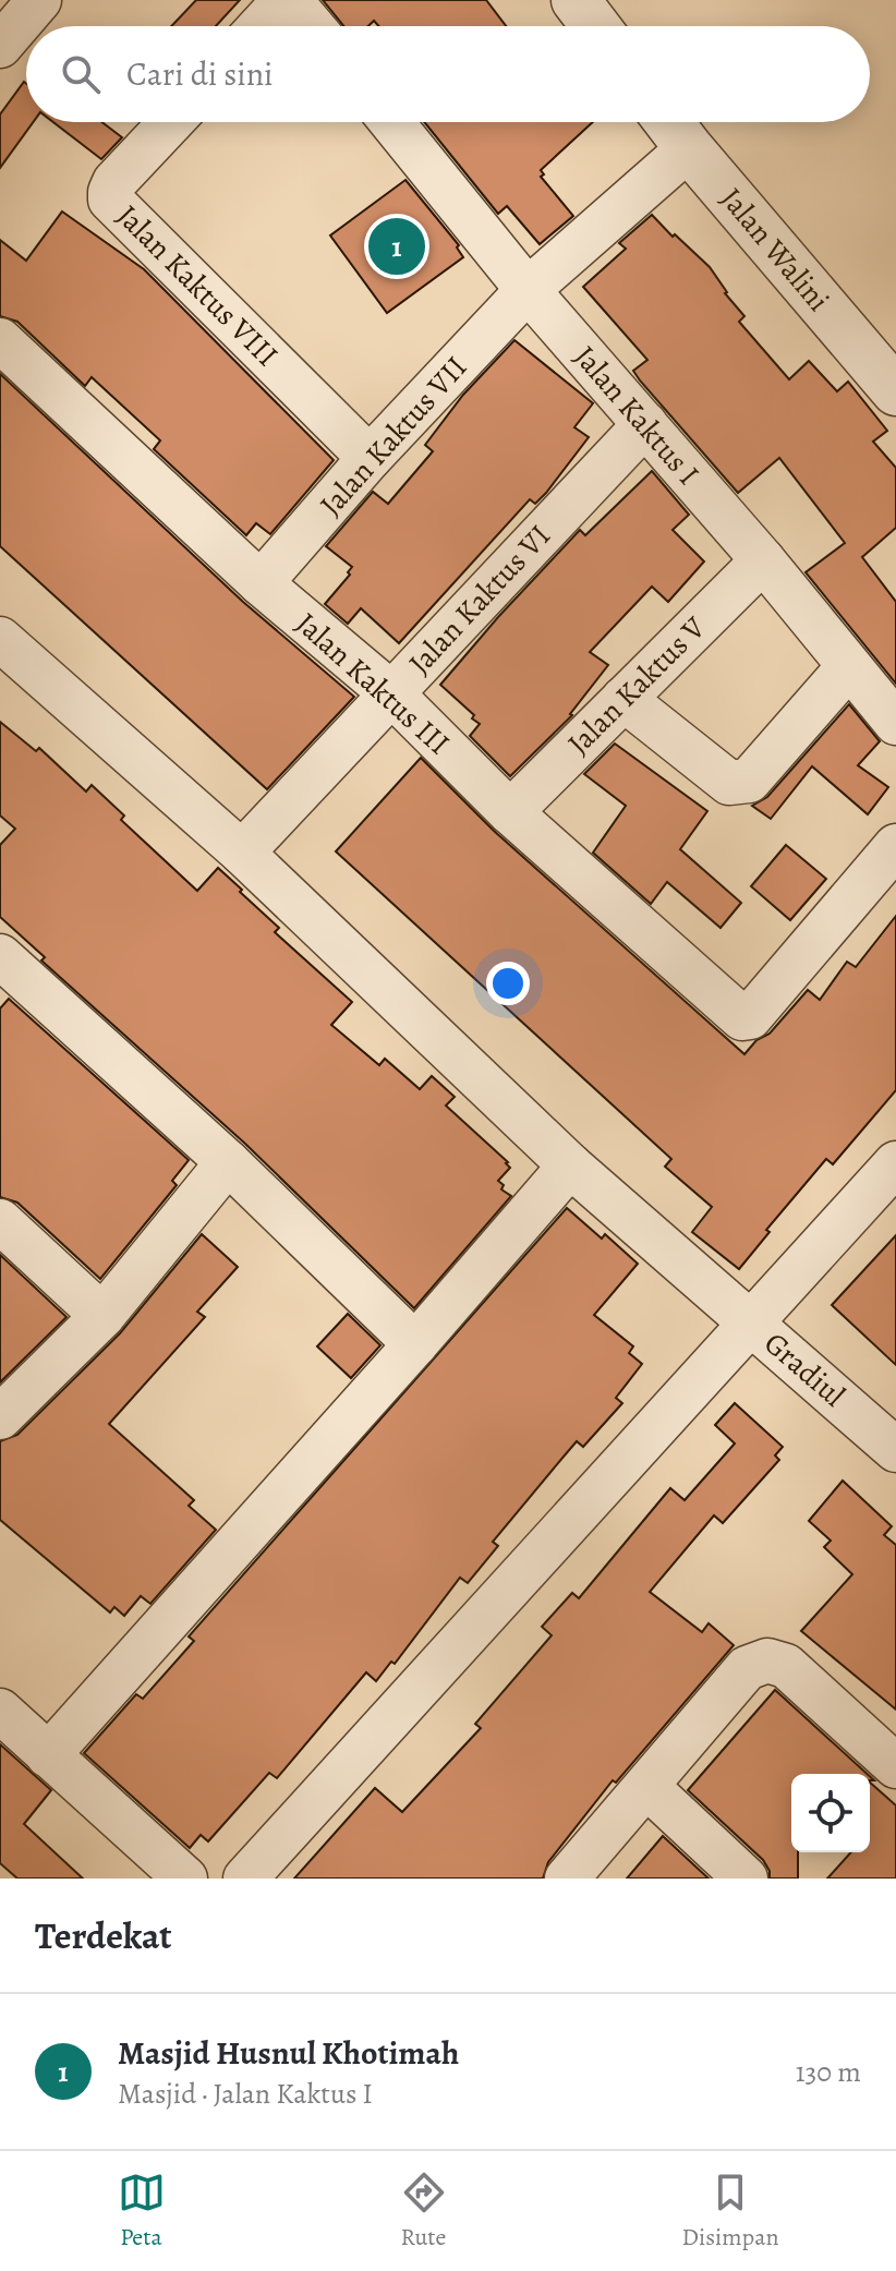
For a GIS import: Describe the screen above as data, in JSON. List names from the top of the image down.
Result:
{
  "streets": {
    "street": [
      "Jalan Walini",
      "Jalan Kaktus VIII",
      "Jalan Kaktus I",
      "Jalan Kaktus VII",
      "Jalan Kaktus VI",
      "Jalan Kaktus III",
      "Jalan Kaktus V",
      "Gradiul"
    ]
  },
  "crossings": [
    ["Jalan Walini", "Jalan Kaktus VII"],
    ["Jalan Kaktus VIII", "Jalan Kaktus VII"],
    ["Jalan Kaktus I", "Jalan Kaktus VII"],
    ["Jalan Kaktus I", "Jalan Kaktus VI"],
    ["Jalan Kaktus I", "Jalan Kaktus V"],
    ["Jalan Kaktus VII", "Jalan Kaktus III"],
    ["Jalan Kaktus VI", "Jalan Kaktus III"],
    ["Jalan Kaktus VI", "Gradiul"],
    ["Jalan Kaktus III", "Jalan Kaktus V"]
  ],
  "page": {
    "search": "Cari di sini",
    "pins": "1",
    "heading": "Terdekat",
    "list": [
      {
        "mark": "1",
        "name": "Masjid Husnul Khotimah",
        "note": "Masjid · Jalan Kaktus I",
        "value": "130 m"
      }
    ],
    "nav": ["Peta", "Rute", "Disimpan"]
  }
}
